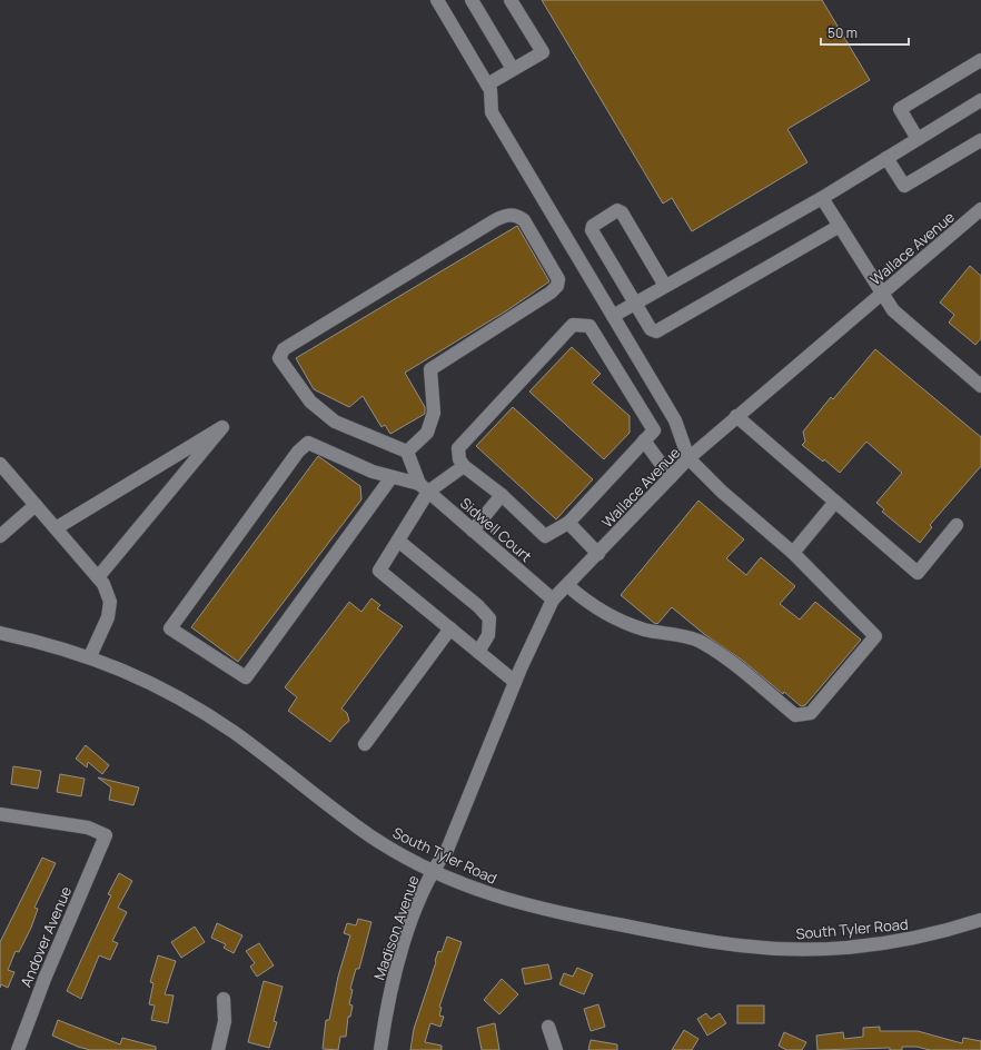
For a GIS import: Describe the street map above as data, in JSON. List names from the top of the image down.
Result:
{
  "streets": {
    "street": [
      "Wallace Avenue",
      "Sidwell Court",
      "South Tyler Road",
      "Madison Avenue",
      "Andover Avenue"
    ]
  },
  "crossings": [
    ["Wallace Avenue", "Sidwell Court"],
    ["Wallace Avenue", "South Tyler Road"],
    ["Wallace Avenue", "Madison Avenue"],
    ["South Tyler Road", "Madison Avenue"]
  ],
  "scale_bar": "50 m"
}
